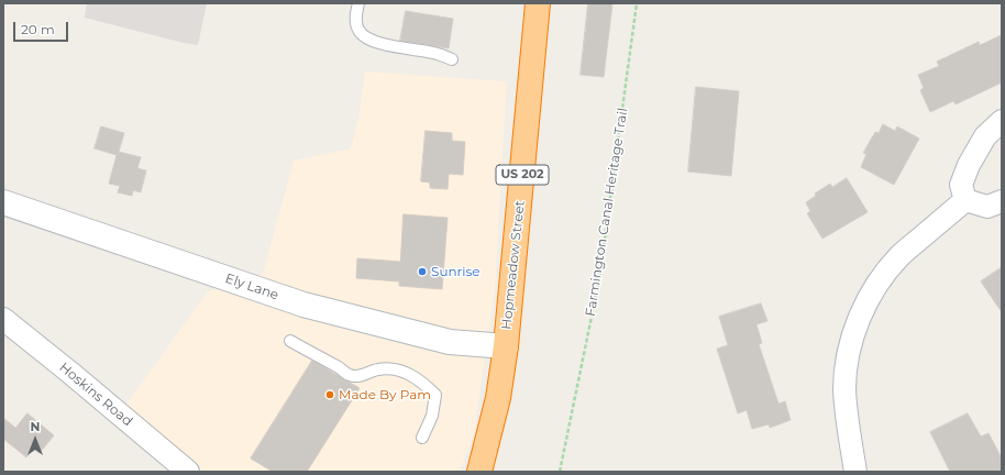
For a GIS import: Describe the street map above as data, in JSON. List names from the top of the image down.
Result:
{
  "streets": {
    "highway": ["US 202", "Hopmeadow Street"],
    "street": ["Ely Lane", "Hoskins Road"],
    "path": ["Farmington Canal Heritage Trail"]
  },
  "crossings": [
    ["Hopmeadow Street", "Ely Lane"]
  ],
  "places": ["Sunrise", "Made By Pam"],
  "scale_bar": "20 m",
  "north": "top"
}
